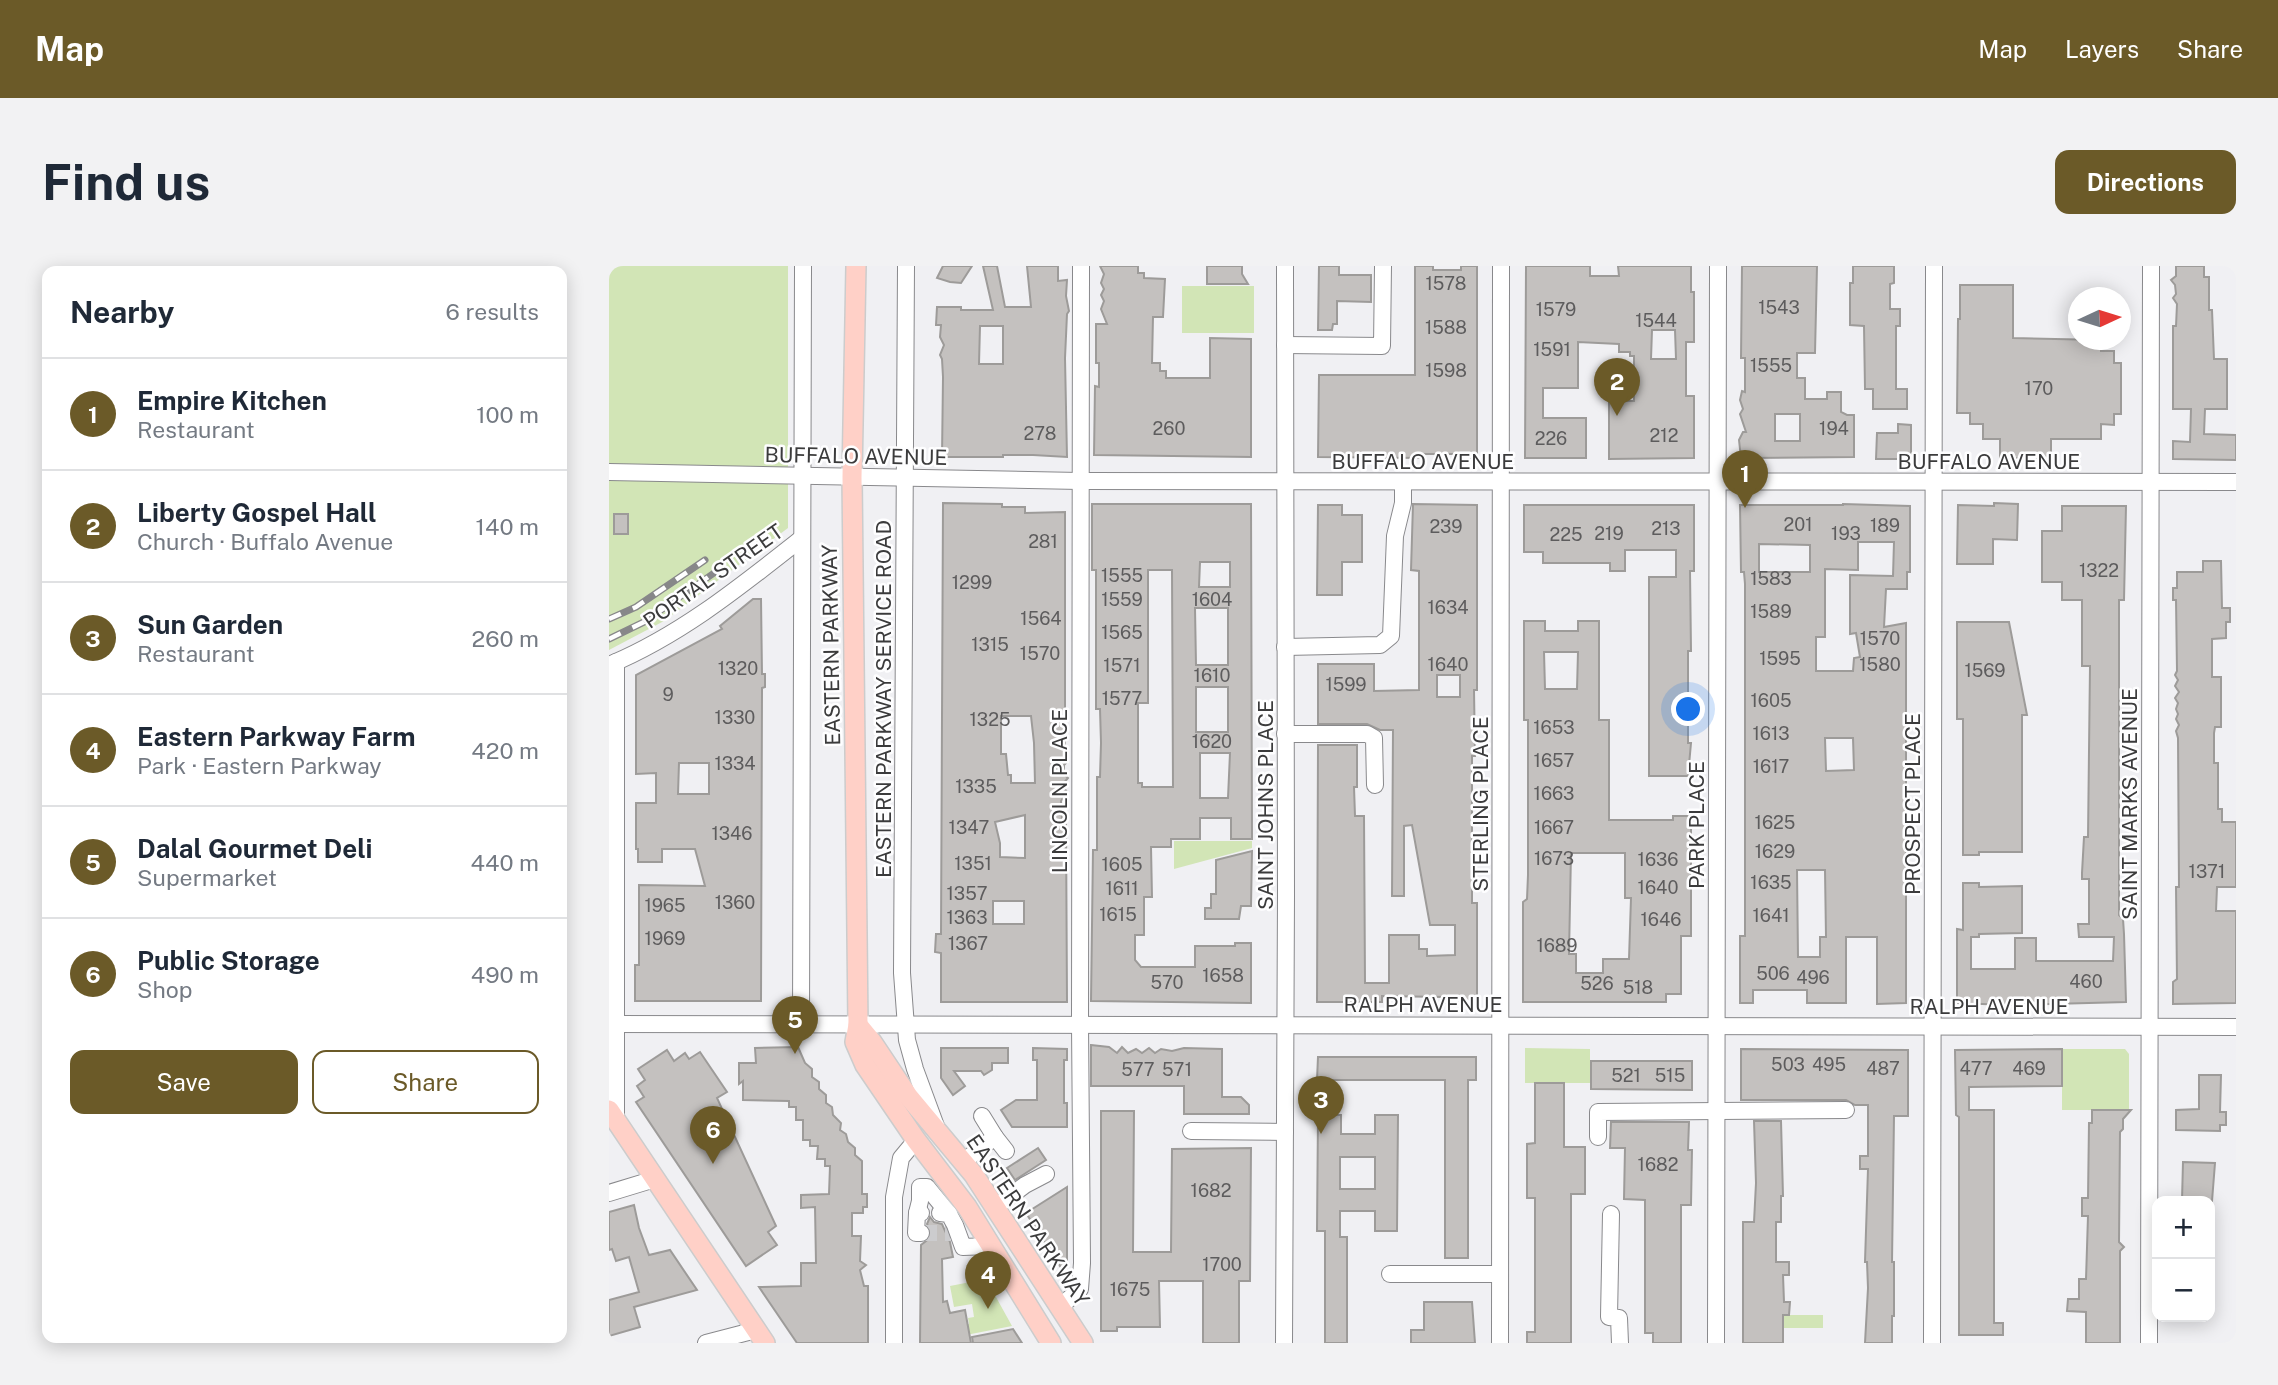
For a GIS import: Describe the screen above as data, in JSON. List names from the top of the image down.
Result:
{
  "streets": {
    "main road": ["EASTERN PARKWAY"],
    "street": [
      "BUFFALO AVENUE",
      "PORTAL STREET",
      "EASTERN PARKWAY SERVICE ROAD",
      "LINCOLN PLACE",
      "STERLING PLACE",
      "PROSPECT PLACE",
      "SAINT MARKS AVENUE",
      "SAINT JOHNS PLACE",
      "PARK PLACE",
      "RALPH AVENUE"
    ]
  },
  "crossings": [
    ["BUFFALO AVENUE", "EASTERN PARKWAY"],
    ["BUFFALO AVENUE", "EASTERN PARKWAY SERVICE ROAD"],
    ["BUFFALO AVENUE", "LINCOLN PLACE"],
    ["BUFFALO AVENUE", "STERLING PLACE"],
    ["BUFFALO AVENUE", "PROSPECT PLACE"],
    ["BUFFALO AVENUE", "SAINT MARKS AVENUE"],
    ["BUFFALO AVENUE", "SAINT JOHNS PLACE"],
    ["BUFFALO AVENUE", "PARK PLACE"],
    ["EASTERN PARKWAY", "EASTERN PARKWAY SERVICE ROAD"],
    ["EASTERN PARKWAY", "LINCOLN PLACE"],
    ["EASTERN PARKWAY", "RALPH AVENUE"],
    ["EASTERN PARKWAY SERVICE ROAD", "RALPH AVENUE"],
    ["LINCOLN PLACE", "RALPH AVENUE"],
    ["STERLING PLACE", "RALPH AVENUE"],
    ["PROSPECT PLACE", "RALPH AVENUE"],
    ["SAINT MARKS AVENUE", "RALPH AVENUE"],
    ["SAINT JOHNS PLACE", "RALPH AVENUE"],
    ["PARK PLACE", "RALPH AVENUE"]
  ],
  "house_numbers": [
    "1578",
    "1543",
    "1579",
    "1544",
    "1588",
    "1591",
    "1555",
    "1598",
    "170",
    "260",
    "194",
    "278",
    "212",
    "226",
    "201",
    "189",
    "239",
    "213",
    "219",
    "193",
    "225",
    "281",
    "1322",
    "1555",
    "1583",
    "1299",
    "1559",
    "1604",
    "1634",
    "1589",
    "1564",
    "1565",
    "1570",
    "1315",
    "1570",
    "1595",
    "1640",
    "1580",
    "1571",
    "1320",
    "1569",
    "1610",
    "1599",
    "9",
    "1577",
    "1605",
    "1330",
    "1325",
    "1653",
    "1613",
    "1620",
    "1657",
    "1334",
    "1617",
    "1335",
    "1663",
    "1625",
    "1347",
    "1667",
    "1346",
    "1629",
    "1673",
    "1636",
    "1351",
    "1605",
    "1371",
    "1635",
    "1640",
    "1611",
    "1357",
    "1360",
    "1965",
    "1615",
    "1641",
    "1363",
    "1646",
    "1969",
    "1367",
    "1689",
    "506",
    "1658",
    "496",
    "460",
    "570",
    "526",
    "518",
    "503",
    "495",
    "487",
    "477",
    "469",
    "577",
    "571",
    "521",
    "515",
    "1682",
    "1682",
    "1700",
    "1675"
  ],
  "north": "right",
  "page": {
    "header": "Map",
    "nav": ["Map", "Layers", "Share"],
    "buttons": [
      "Directions",
      ["Save", "Share"]
    ],
    "title": "Find us",
    "heading": ["Nearby", "6 results"],
    "list": [
      {
        "mark": "1",
        "name": "Empire Kitchen",
        "note": "Restaurant",
        "value": "100 m"
      },
      {
        "mark": "2",
        "name": "Liberty Gospel Hall",
        "note": "Church · Buffalo Avenue",
        "value": "140 m"
      },
      {
        "mark": "3",
        "name": "Sun Garden",
        "note": "Restaurant",
        "value": "260 m"
      },
      {
        "mark": "4",
        "name": "Eastern Parkway Farm",
        "note": "Park · Eastern Parkway",
        "value": "420 m"
      },
      {
        "mark": "5",
        "name": "Dalal Gourmet Deli",
        "note": "Supermarket",
        "value": "440 m"
      },
      {
        "mark": "6",
        "name": "Public Storage",
        "note": "Shop",
        "value": "490 m"
      }
    ],
    "pins": [
      "2",
      "1",
      "5",
      "3",
      "6",
      "4"
    ],
    "map_buttons": ["+", "−"]
  }
}
